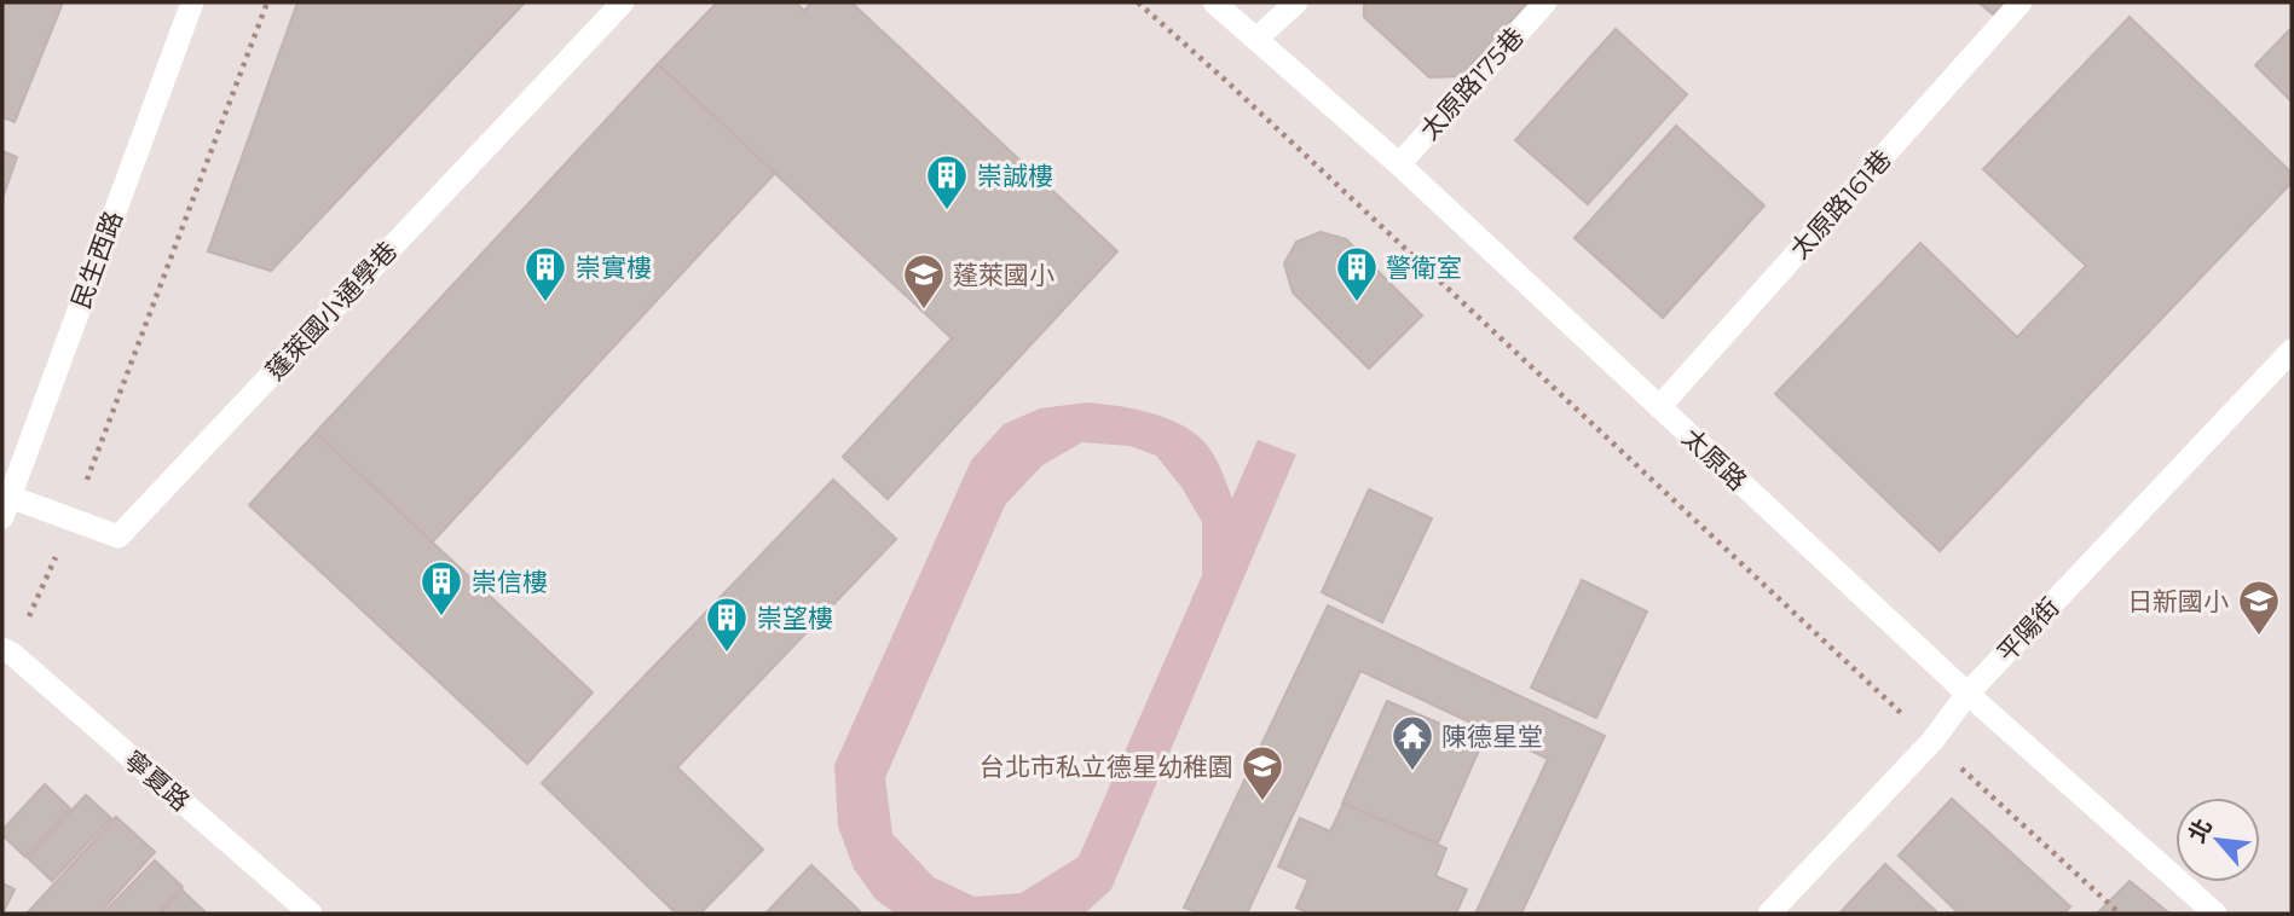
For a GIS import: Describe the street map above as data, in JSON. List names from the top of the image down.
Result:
{
  "streets": {
    "street": [
      "太原路175巷",
      "太原路161巷",
      "民生西路",
      "蓬萊國小通學巷",
      "太原路",
      "平陽街",
      "寧夏路"
    ]
  },
  "crossings": [
    ["太原路175巷", "太原路"],
    ["太原路161巷", "太原路"],
    ["民生西路", "蓬萊國小通學巷"],
    ["太原路", "平陽街"]
  ],
  "places": {
    "building": [
      "崇誠樓",
      "崇實樓",
      "警衛室",
      "崇信樓",
      "崇望樓"
    ],
    "school or university": ["蓬萊國小", "日新國小", "台北市私立德星幼稚園"],
    "temple": ["陳德星堂"]
  },
  "north": "top left"
}
